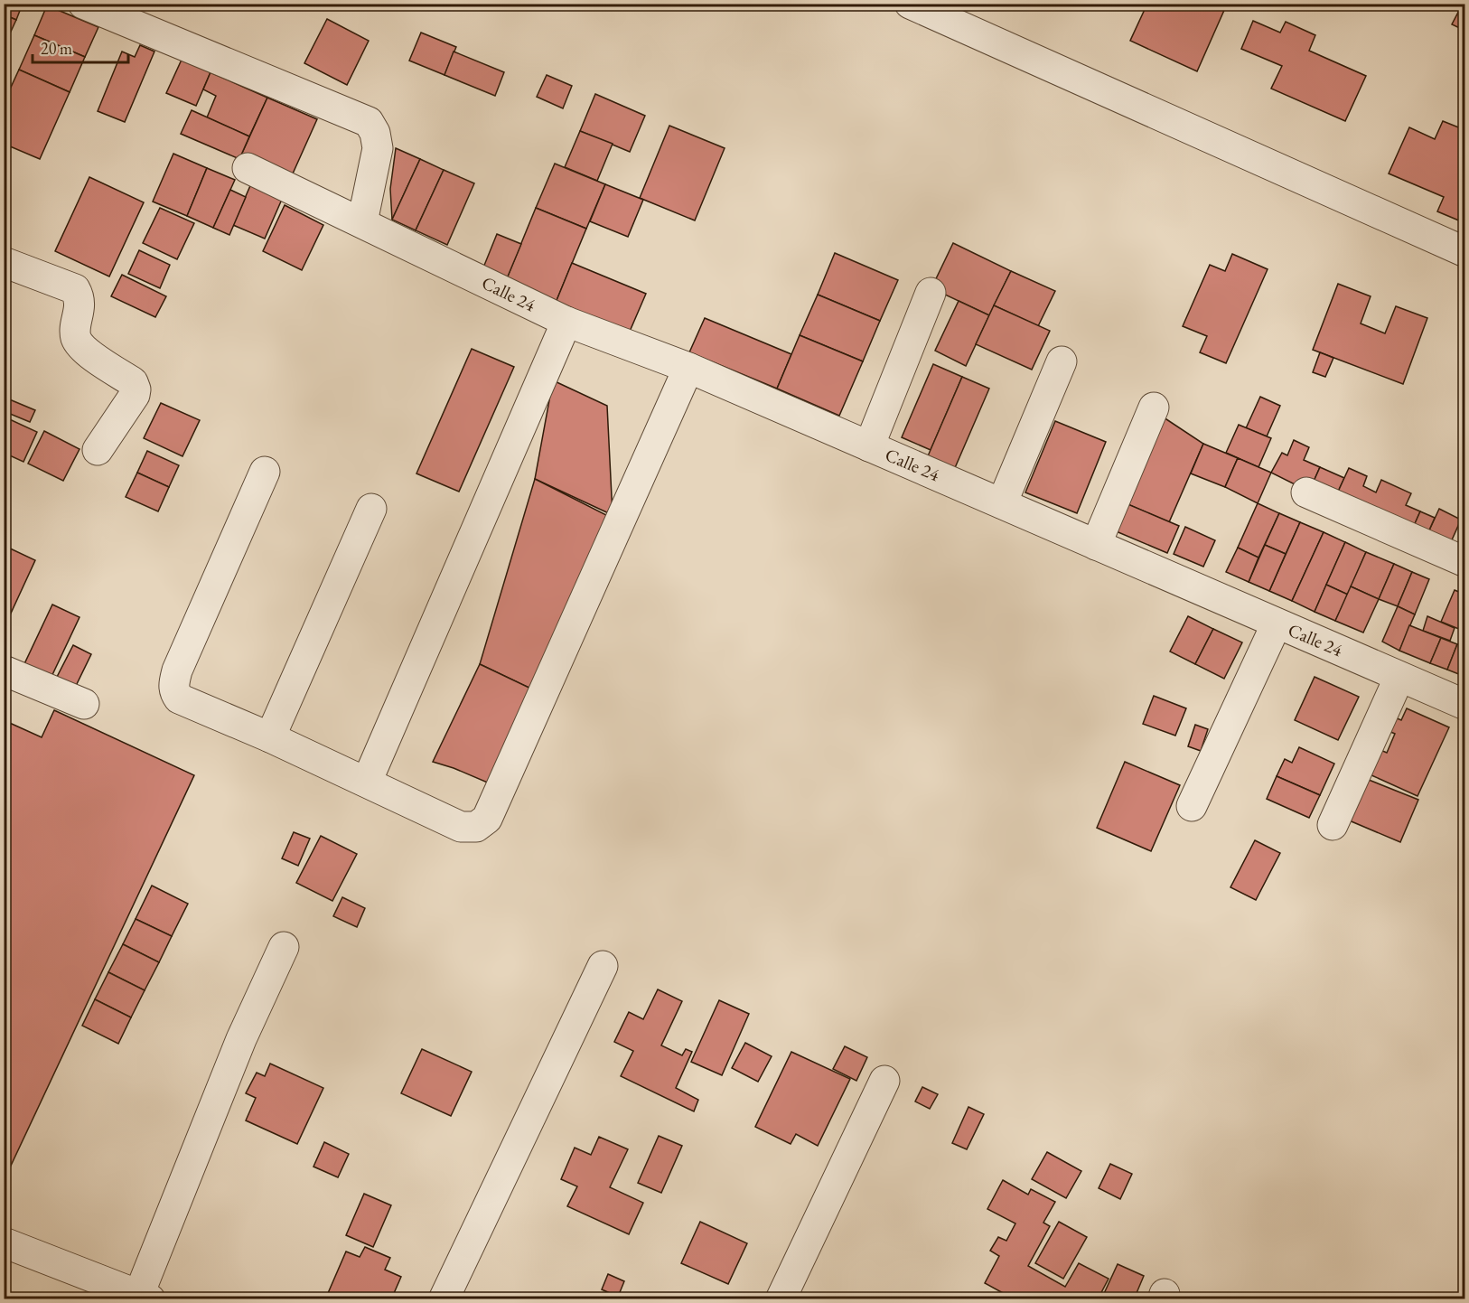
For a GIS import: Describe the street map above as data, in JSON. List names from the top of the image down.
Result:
{
  "streets": {
    "street": ["Calle 24"]
  },
  "scale_bar": "20 m"
}
